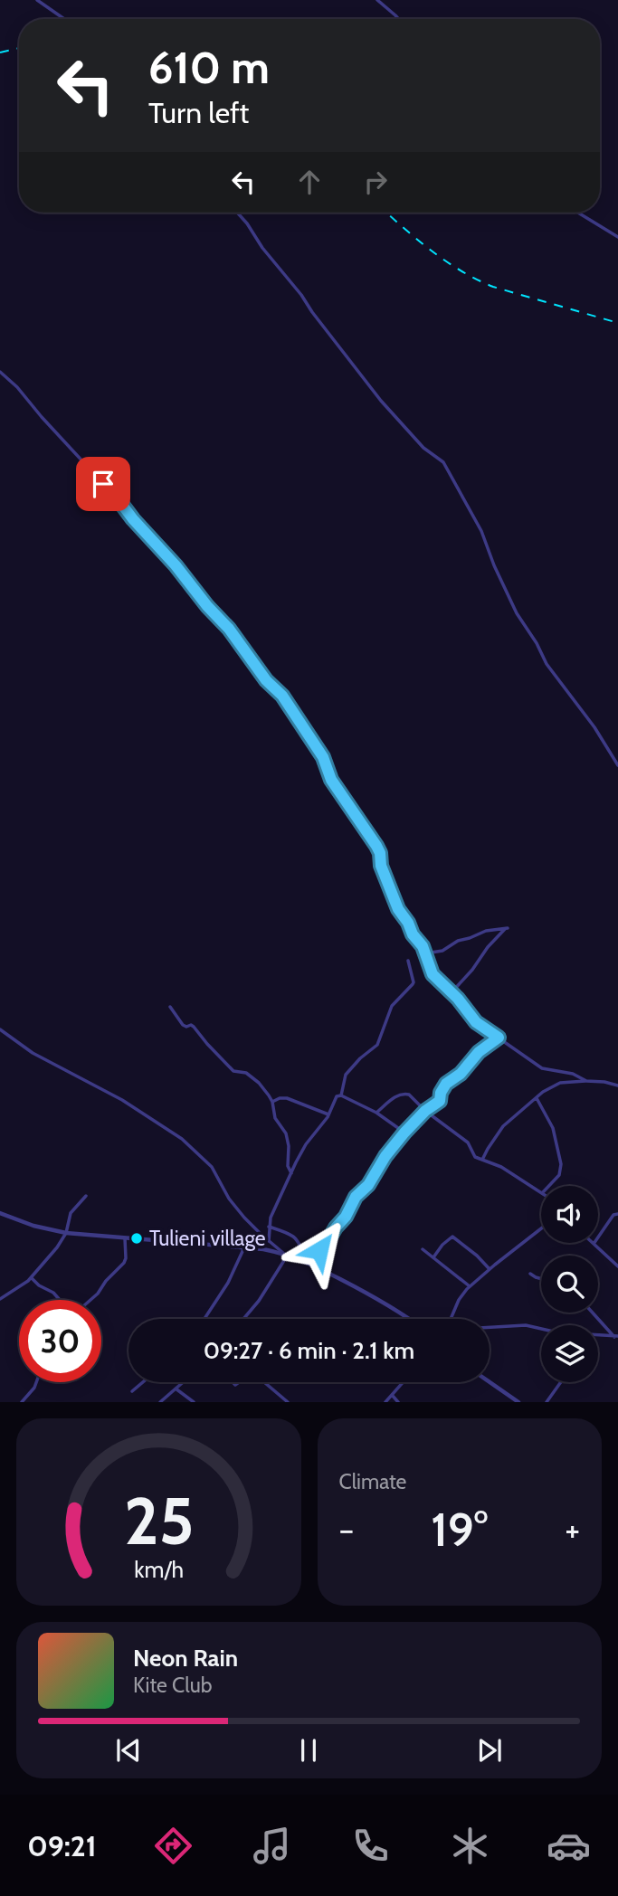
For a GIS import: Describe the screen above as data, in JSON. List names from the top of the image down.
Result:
{
  "places": ["Tulieni village"],
  "page": {
    "turn": ["610 m", "Turn left"],
    "limit": "30",
    "trip": "09:27 · 6 min · 2.1 km",
    "tile": "Climate",
    "heat": ["−", "19°", "+"],
    "song": ["Neon Rain", "Kite Club"],
    "tabs": "09:21",
    "gauge": ["25", "km/h"]
  }
}
